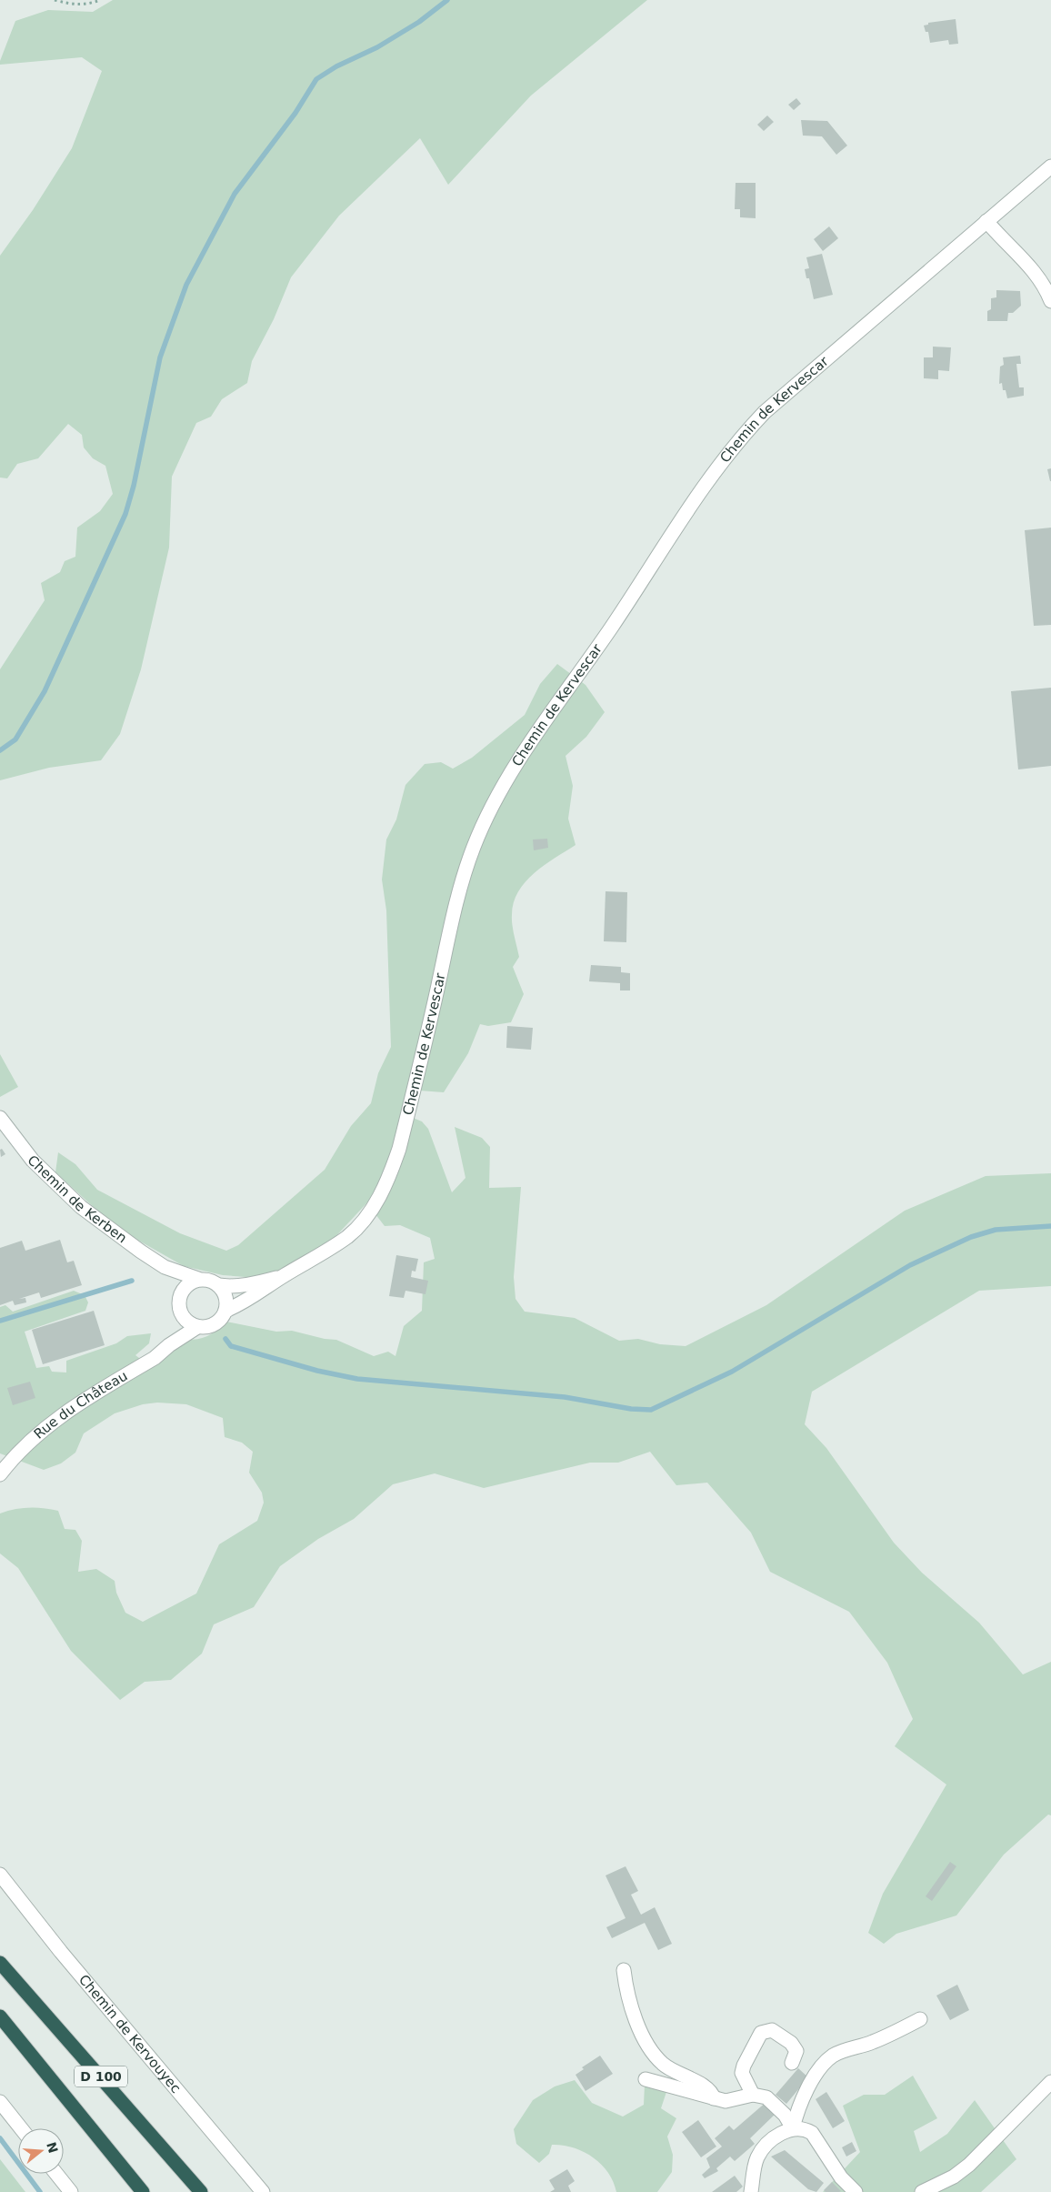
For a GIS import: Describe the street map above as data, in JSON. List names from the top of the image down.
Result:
{
  "streets": {
    "highway": ["D 100"],
    "street": [
      "Chemin de Kervescar",
      "Chemin de Kerben",
      "Rue du Château",
      "Chemin de Kervouyec"
    ]
  },
  "crossings": [
    ["Chemin de Kervescar", "Chemin de Kerben"],
    ["Chemin de Kervescar", "Rue du Château"],
    ["Chemin de Kerben", "Rue du Château"]
  ],
  "north": "right"
}
